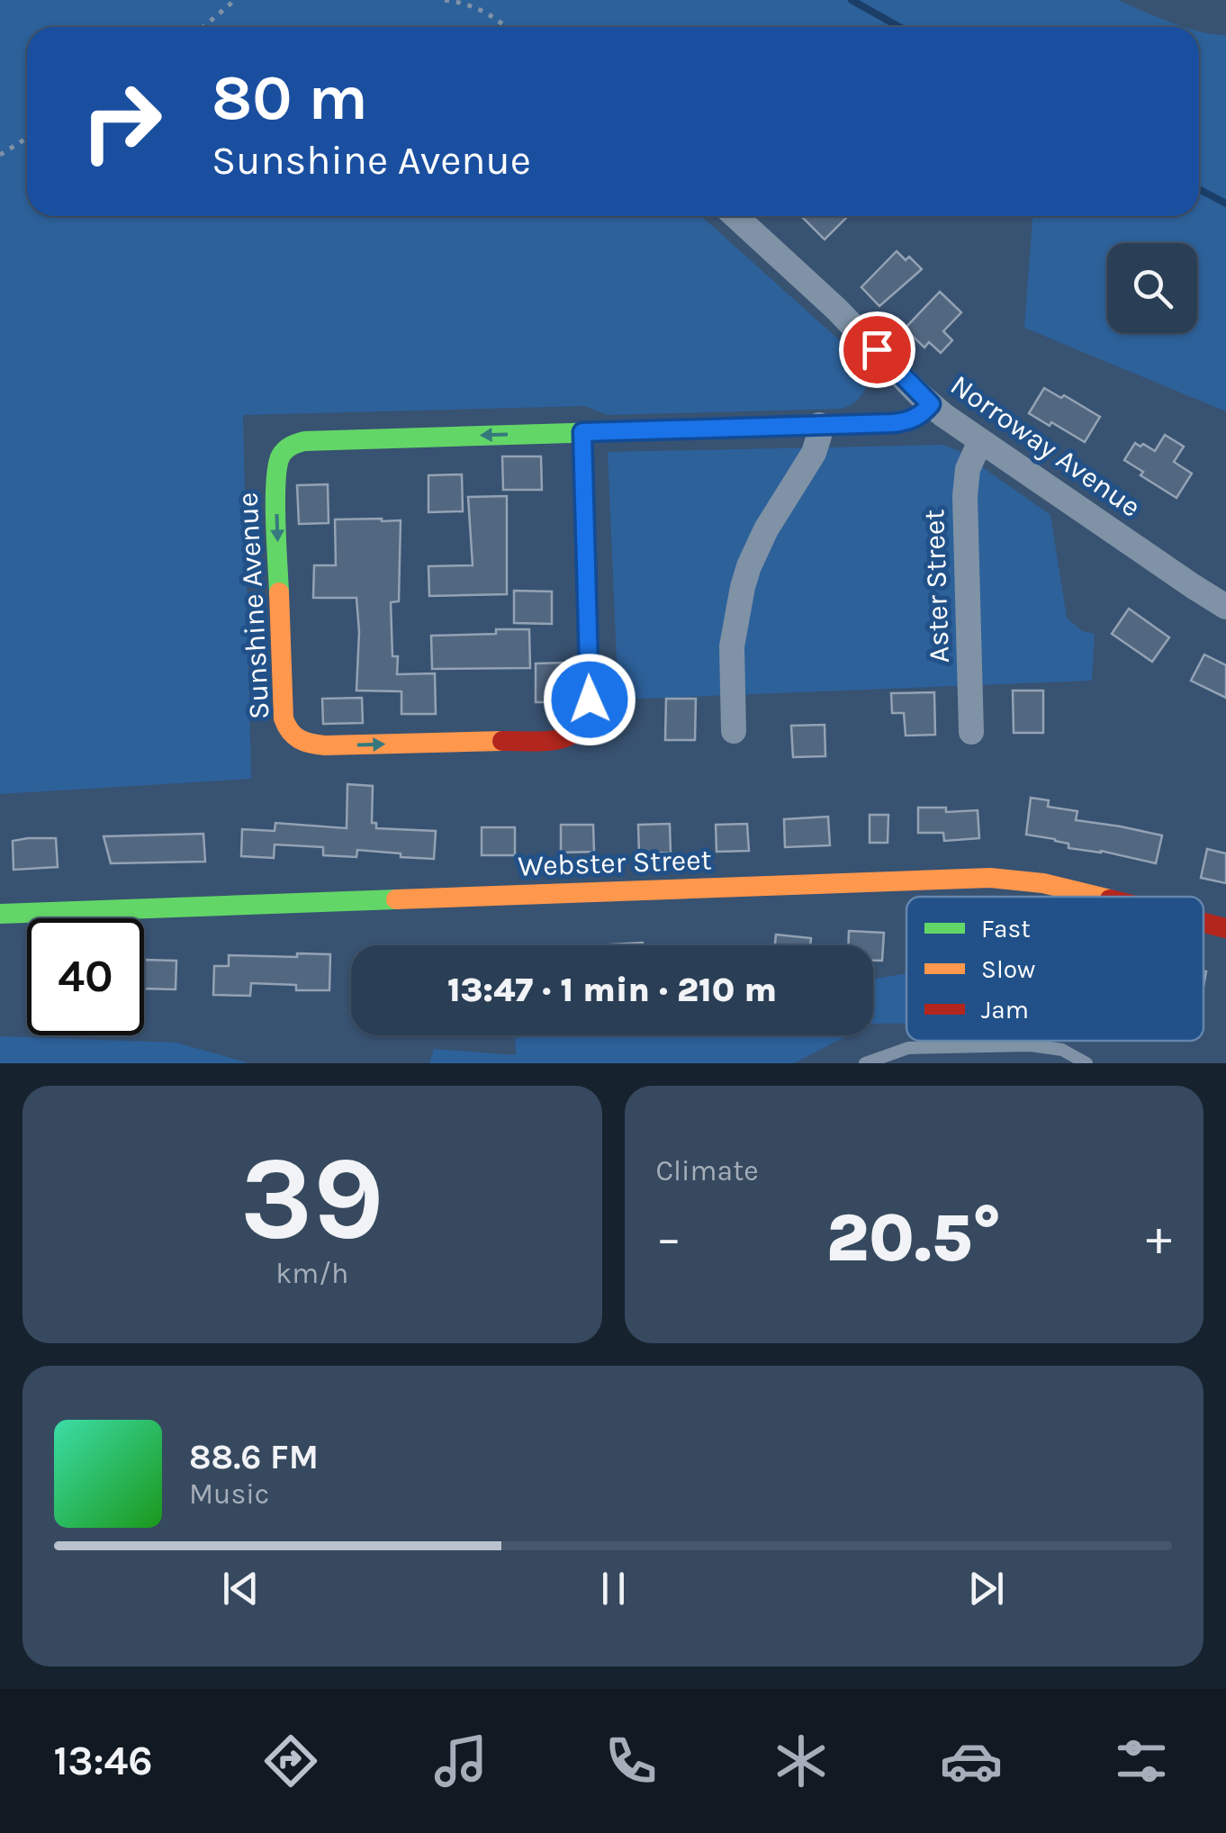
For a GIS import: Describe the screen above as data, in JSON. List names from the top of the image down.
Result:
{
  "streets": {
    "street": [
      "Norroway Avenue",
      "Aster Street",
      "Sunshine Avenue",
      "Webster Street"
    ]
  },
  "crossings": [
    ["Norroway Avenue", "Aster Street"],
    ["Norroway Avenue", "Sunshine Avenue"]
  ],
  "legend": ["Fast", "Slow", "Jam"],
  "page": {
    "turn": ["80 m", "Sunshine Avenue"],
    "limit": "40",
    "trip": "13:47 · 1 min · 210 m",
    "tile": [
      ["39", "km/h"],
      "Climate"
    ],
    "heat": ["−", "20.5°", "+"],
    "song": ["88.6 FM", "Music"],
    "tabs": "13:46"
  }
}
